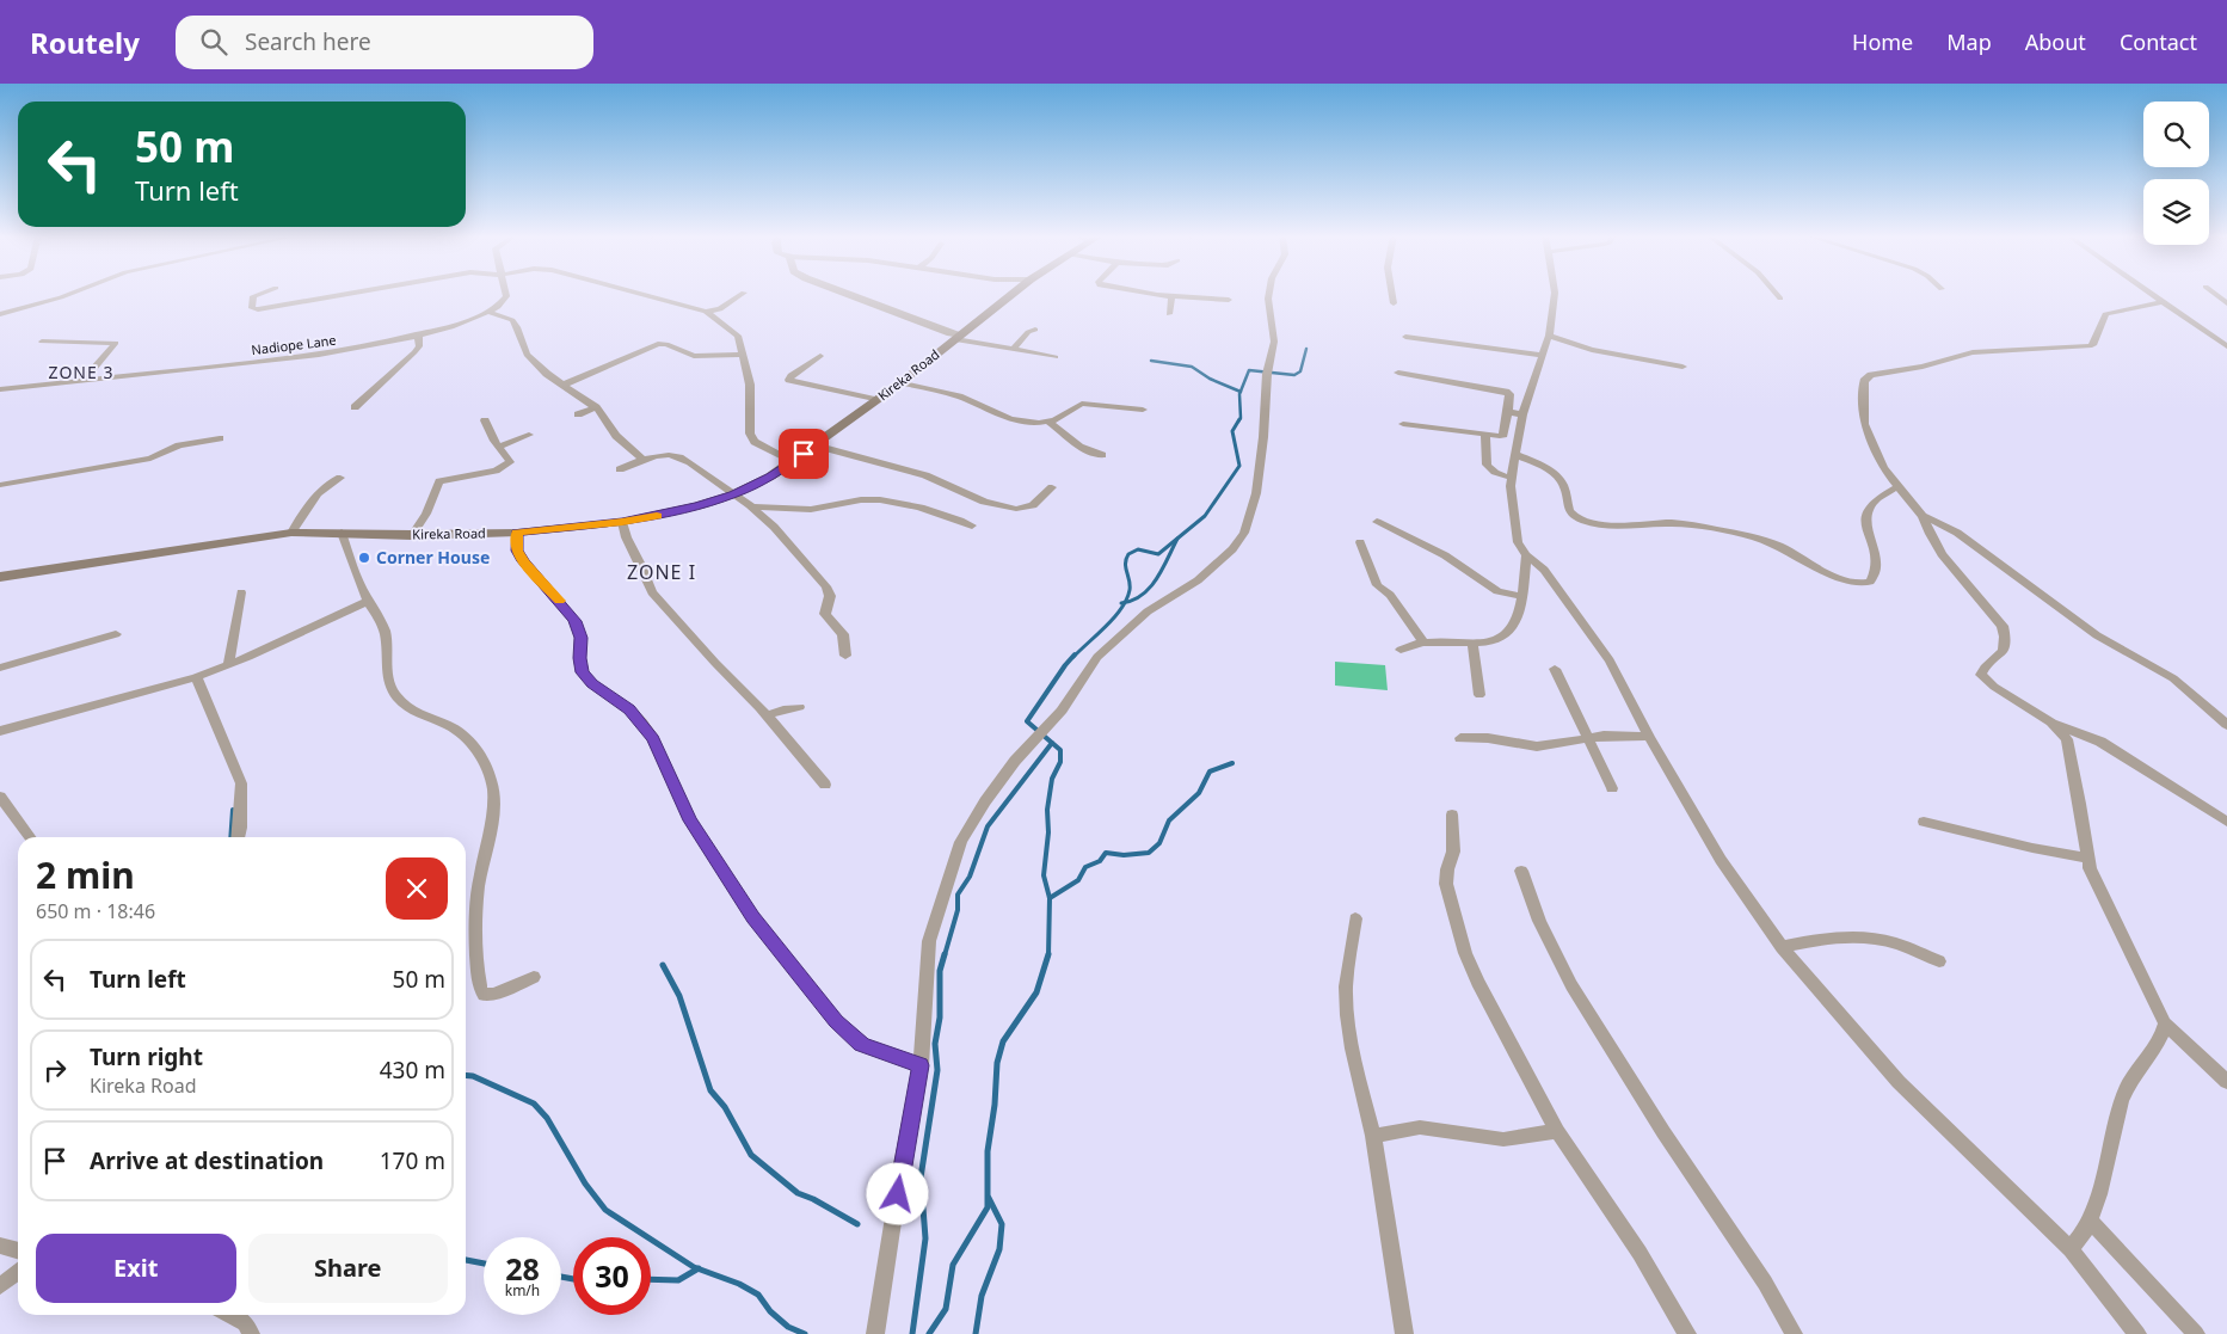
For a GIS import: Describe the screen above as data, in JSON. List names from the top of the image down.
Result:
{
  "streets": {
    "main road": ["Kireka Road"],
    "street": ["Nadiope Lane"]
  },
  "districts": ["ZONE 3", "ZONE I"],
  "places": ["Corner House"],
  "page": {
    "header": "Routely",
    "search": "Search here",
    "nav": [
      "Home",
      "Map",
      "About",
      "Contact"
    ],
    "turn": ["50 m", "Turn left"],
    "heading": ["2 min", "650 m · 18:46"],
    "list": [
      {
        "name": "Turn left",
        "value": "50 m"
      },
      {
        "name": "Turn right",
        "note": "Kireka Road",
        "value": "430 m"
      },
      {
        "name": "Arrive at destination",
        "value": "170 m"
      }
    ],
    "buttons": ["Exit", "Share"],
    "speed": "28 km/h",
    "limit": "30"
  }
}
